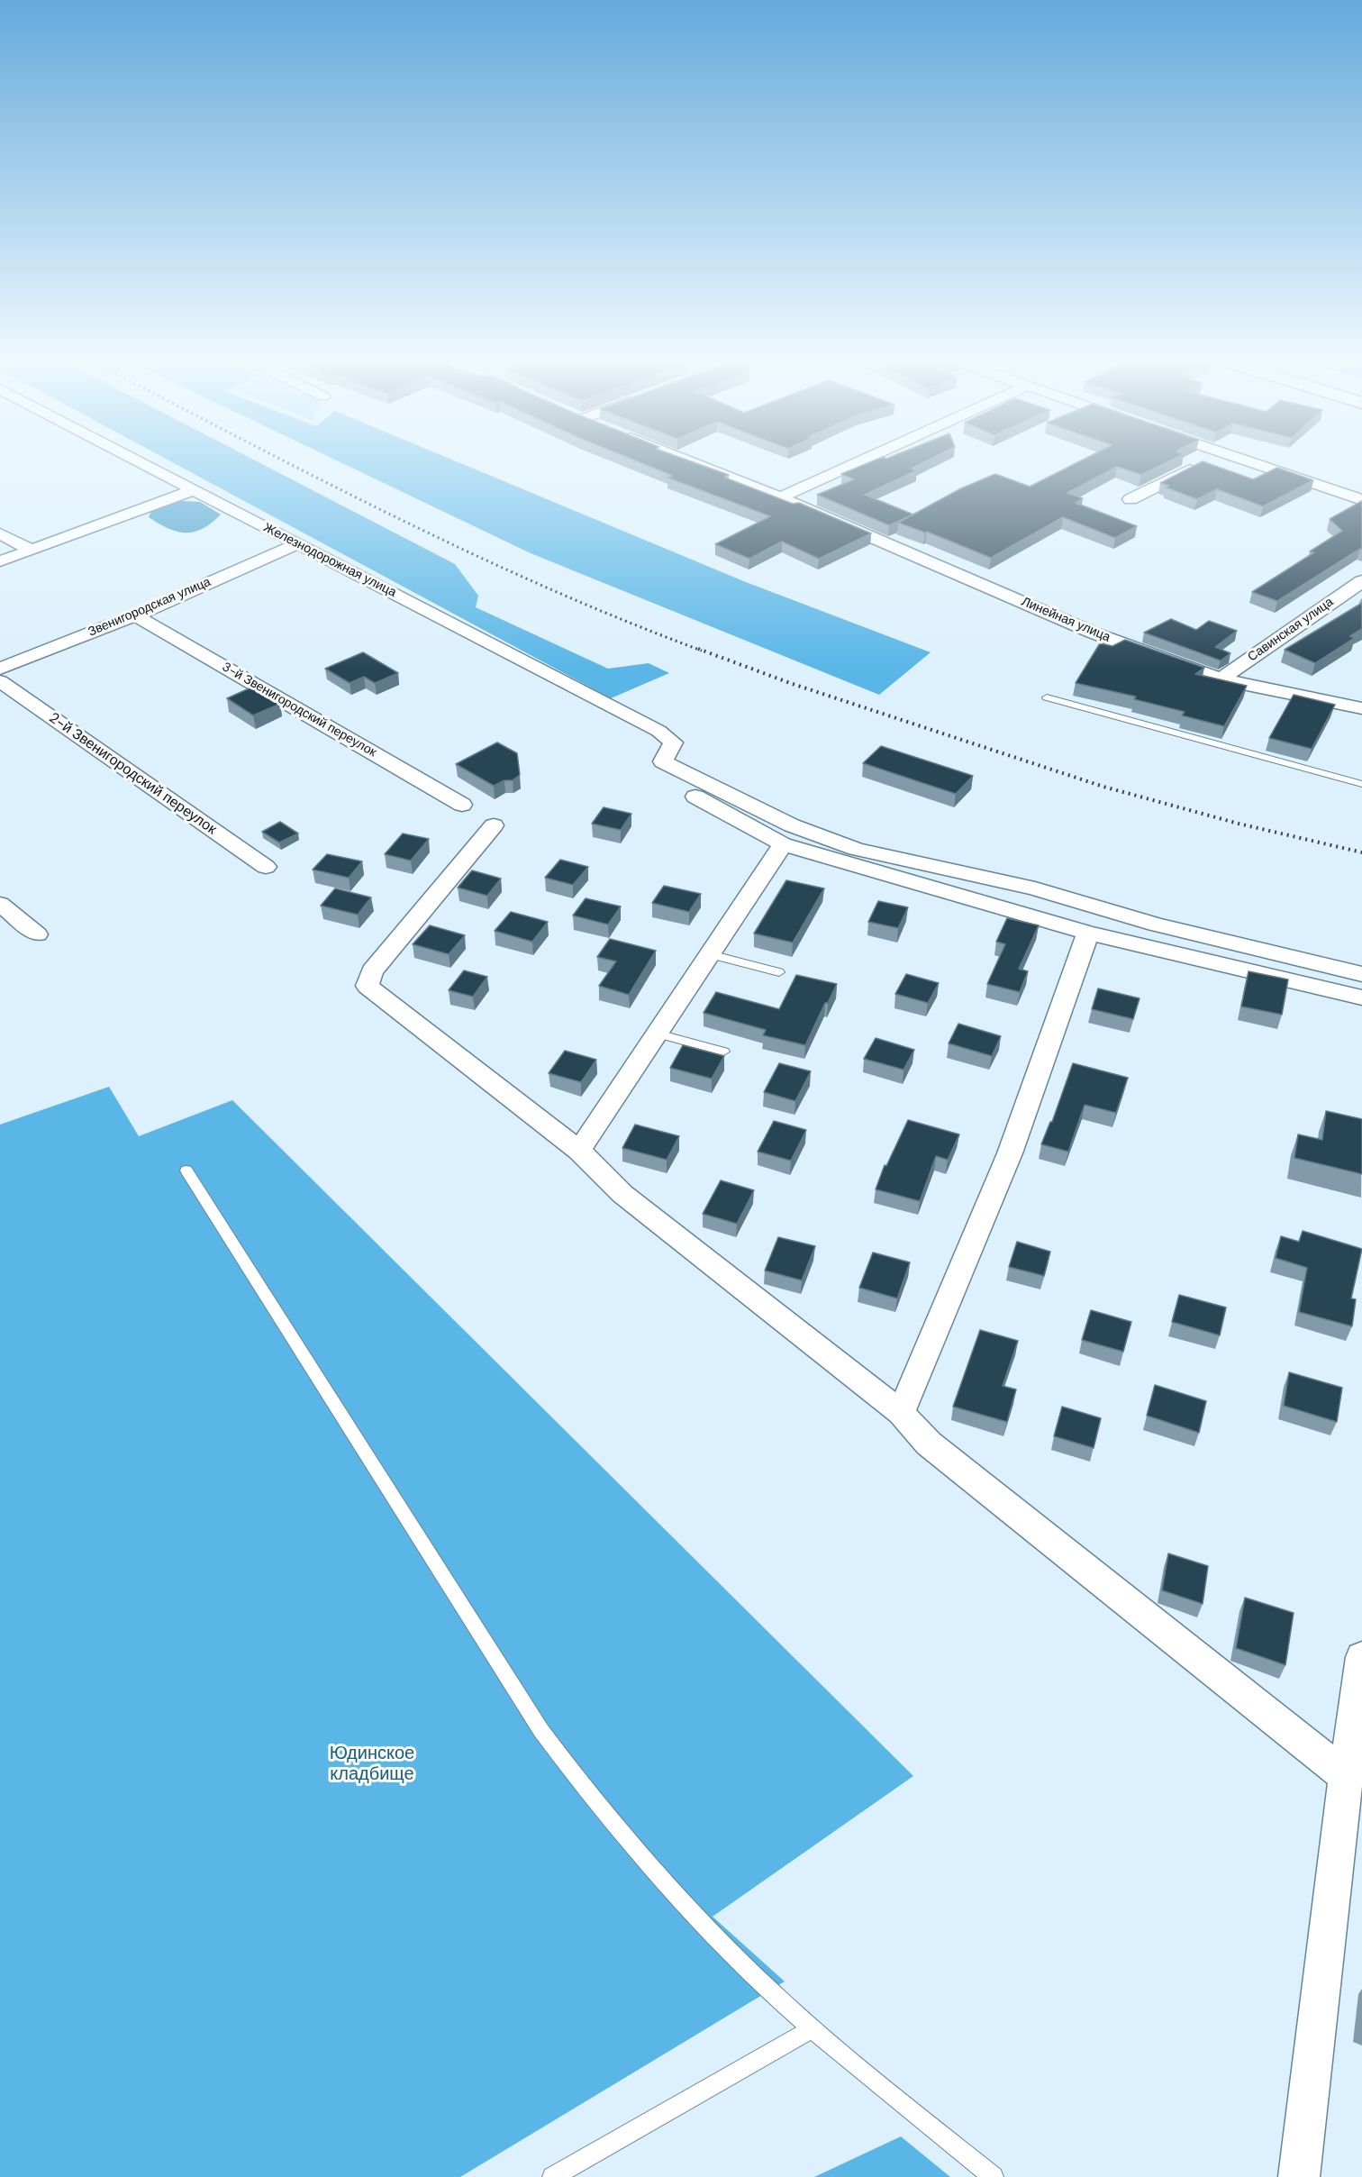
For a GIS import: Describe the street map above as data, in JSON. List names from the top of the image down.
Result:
{
  "streets": {
    "street": [
      "Железнодорожная улица",
      "Звенигородская улица",
      "Линейная улица",
      "Савинская улица",
      "3-й Звенигородский переулок",
      "2-й Звенигородский переулок"
    ]
  },
  "crossings": [
    ["Железнодорожная улица", "Звенигородская улица"],
    ["Звенигородская улица", "3-й Звенигородский переулок"],
    ["Линейная улица", "Савинская улица"]
  ],
  "parks": ["Юдинское кладбище"]
}
